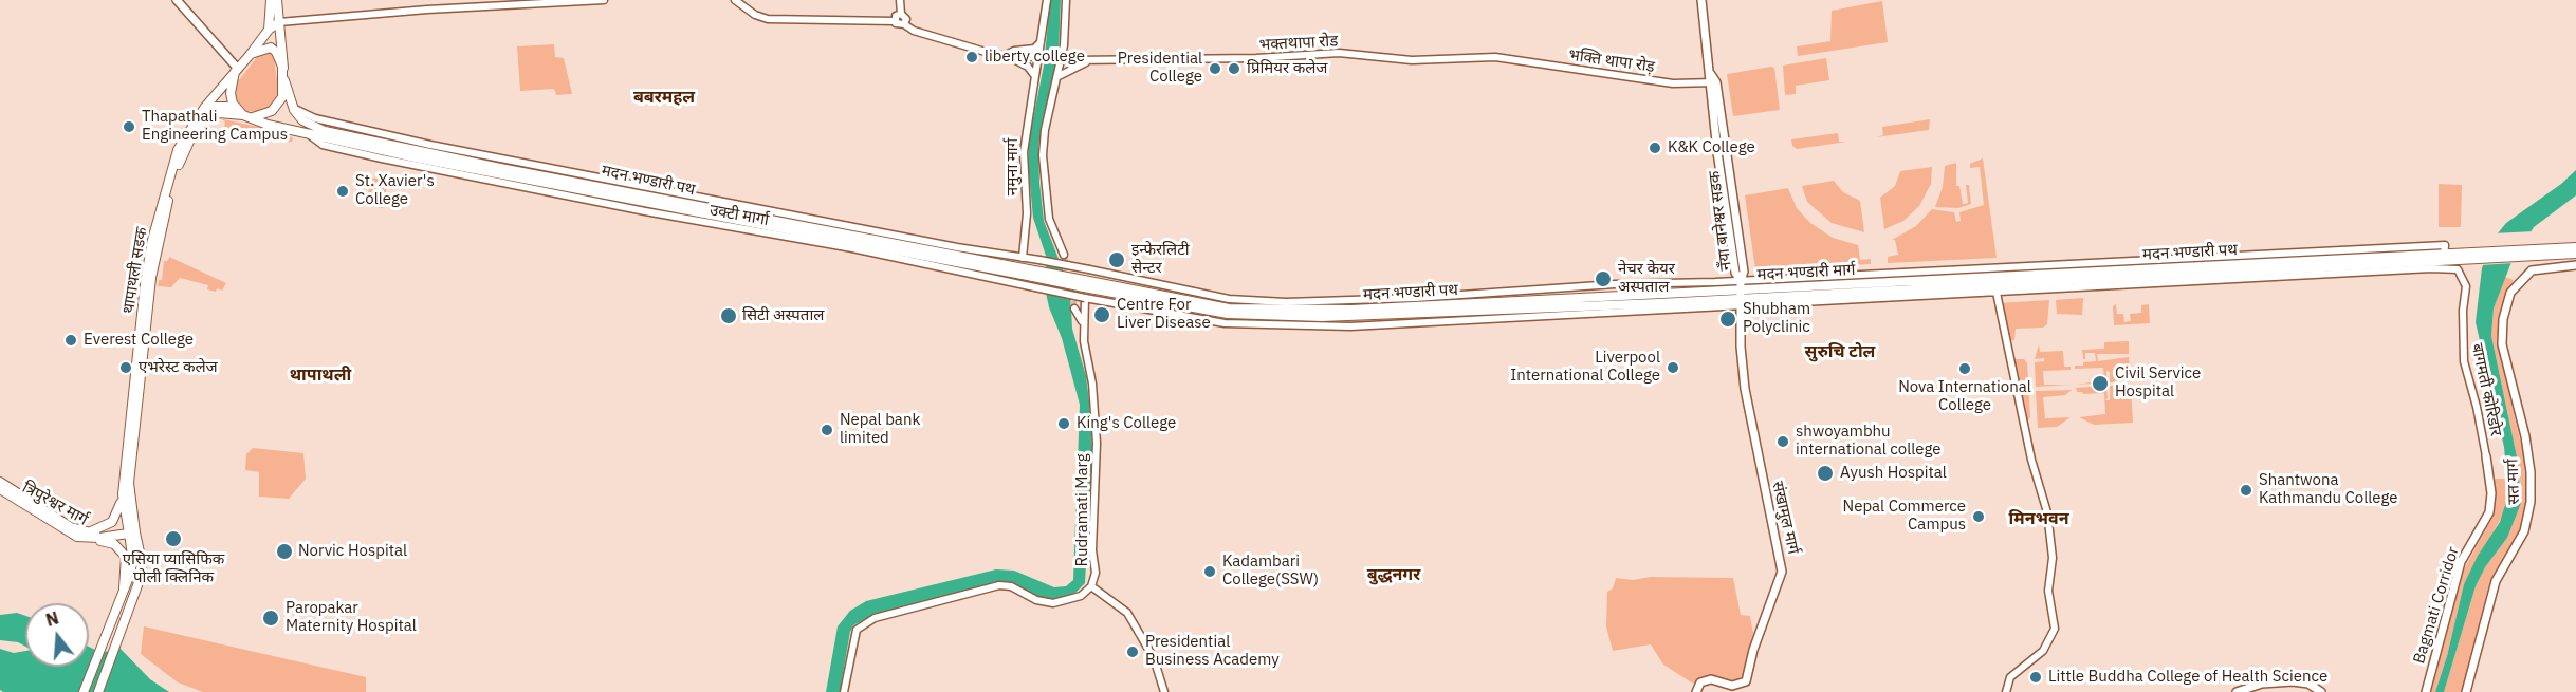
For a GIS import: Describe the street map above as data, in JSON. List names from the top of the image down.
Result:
{
  "streets": {
    "main road": [
      "मदन भण्डारी पथ",
      "नँया बानेश्वर सडक",
      "थापाथली सडक",
      "मदन भण्डारी मार्ग",
      "सत मार्ग",
      "त्रिपुरेश्वर मार्ग",
      "संखामुल मार्ग",
      "Bagmati Corridor"
    ],
    "street": [
      "भक्तथापा रोड",
      "भक्ति थापा रोड़",
      "नमुना मार्ग",
      "बागमती कोरिडोर",
      "Rudramati Marg"
    ]
  },
  "crossings": [
    ["भक्तथापा रोड", "भक्ति थापा रोड़"],
    ["भक्ति थापा रोड़", "नँया बानेश्वर सडक"],
    ["मदन भण्डारी पथ", "नँया बानेश्वर सडक"],
    ["मदन भण्डारी पथ", "थापाथली सडक"],
    ["मदन भण्डारी पथ", "मदन भण्डारी मार्ग"],
    ["मदन भण्डारी पथ", "बागमती कोरिडोर"],
    ["मदन भण्डारी पथ", "संखामुल मार्ग"],
    ["नँया बानेश्वर सडक", "मदन भण्डारी मार्ग"],
    ["नँया बानेश्वर सडक", "संखामुल मार्ग"],
    ["मदन भण्डारी मार्ग", "संखामुल मार्ग"],
    ["बागमती कोरिडोर", "Bagmati Corridor"]
  ],
  "districts": [
    "बबरमहल",
    "सुरुचि टोल",
    "थापाथली",
    "मिनभवन",
    "बुद्धनगर"
  ],
  "places": [
    "liberty college",
    "Presidential College",
    "प्रिमियर कलेज",
    "Thapathali Engineering Campus",
    "K&K College",
    "St. Xavier's College",
    "इन्फेरलिटी सेन्टर",
    "नेचर केयर अस्पताल",
    "Centre For Liver Disease",
    "सिटी अस्पताल",
    "Shubham Polyclinic",
    "Everest College",
    "एभरेस्ट कलेज",
    "Liverpool International College",
    "Nova International College",
    "Civil Service Hospital",
    "King's College",
    "Nepal bank limited",
    "shwoyambhu international college",
    "Ayush Hospital",
    "Shantwona Kathmandu College",
    "Nepal Commerce Campus",
    "एसिया प्यासिफिक पोली क्लिनिक",
    "Norvic Hospital",
    "Kadambari College(SSW)",
    "Paropakar Maternity Hospital",
    "Presidential Business Academy",
    "Little Buddha College of Health Science"
  ],
  "north": "top"
}
